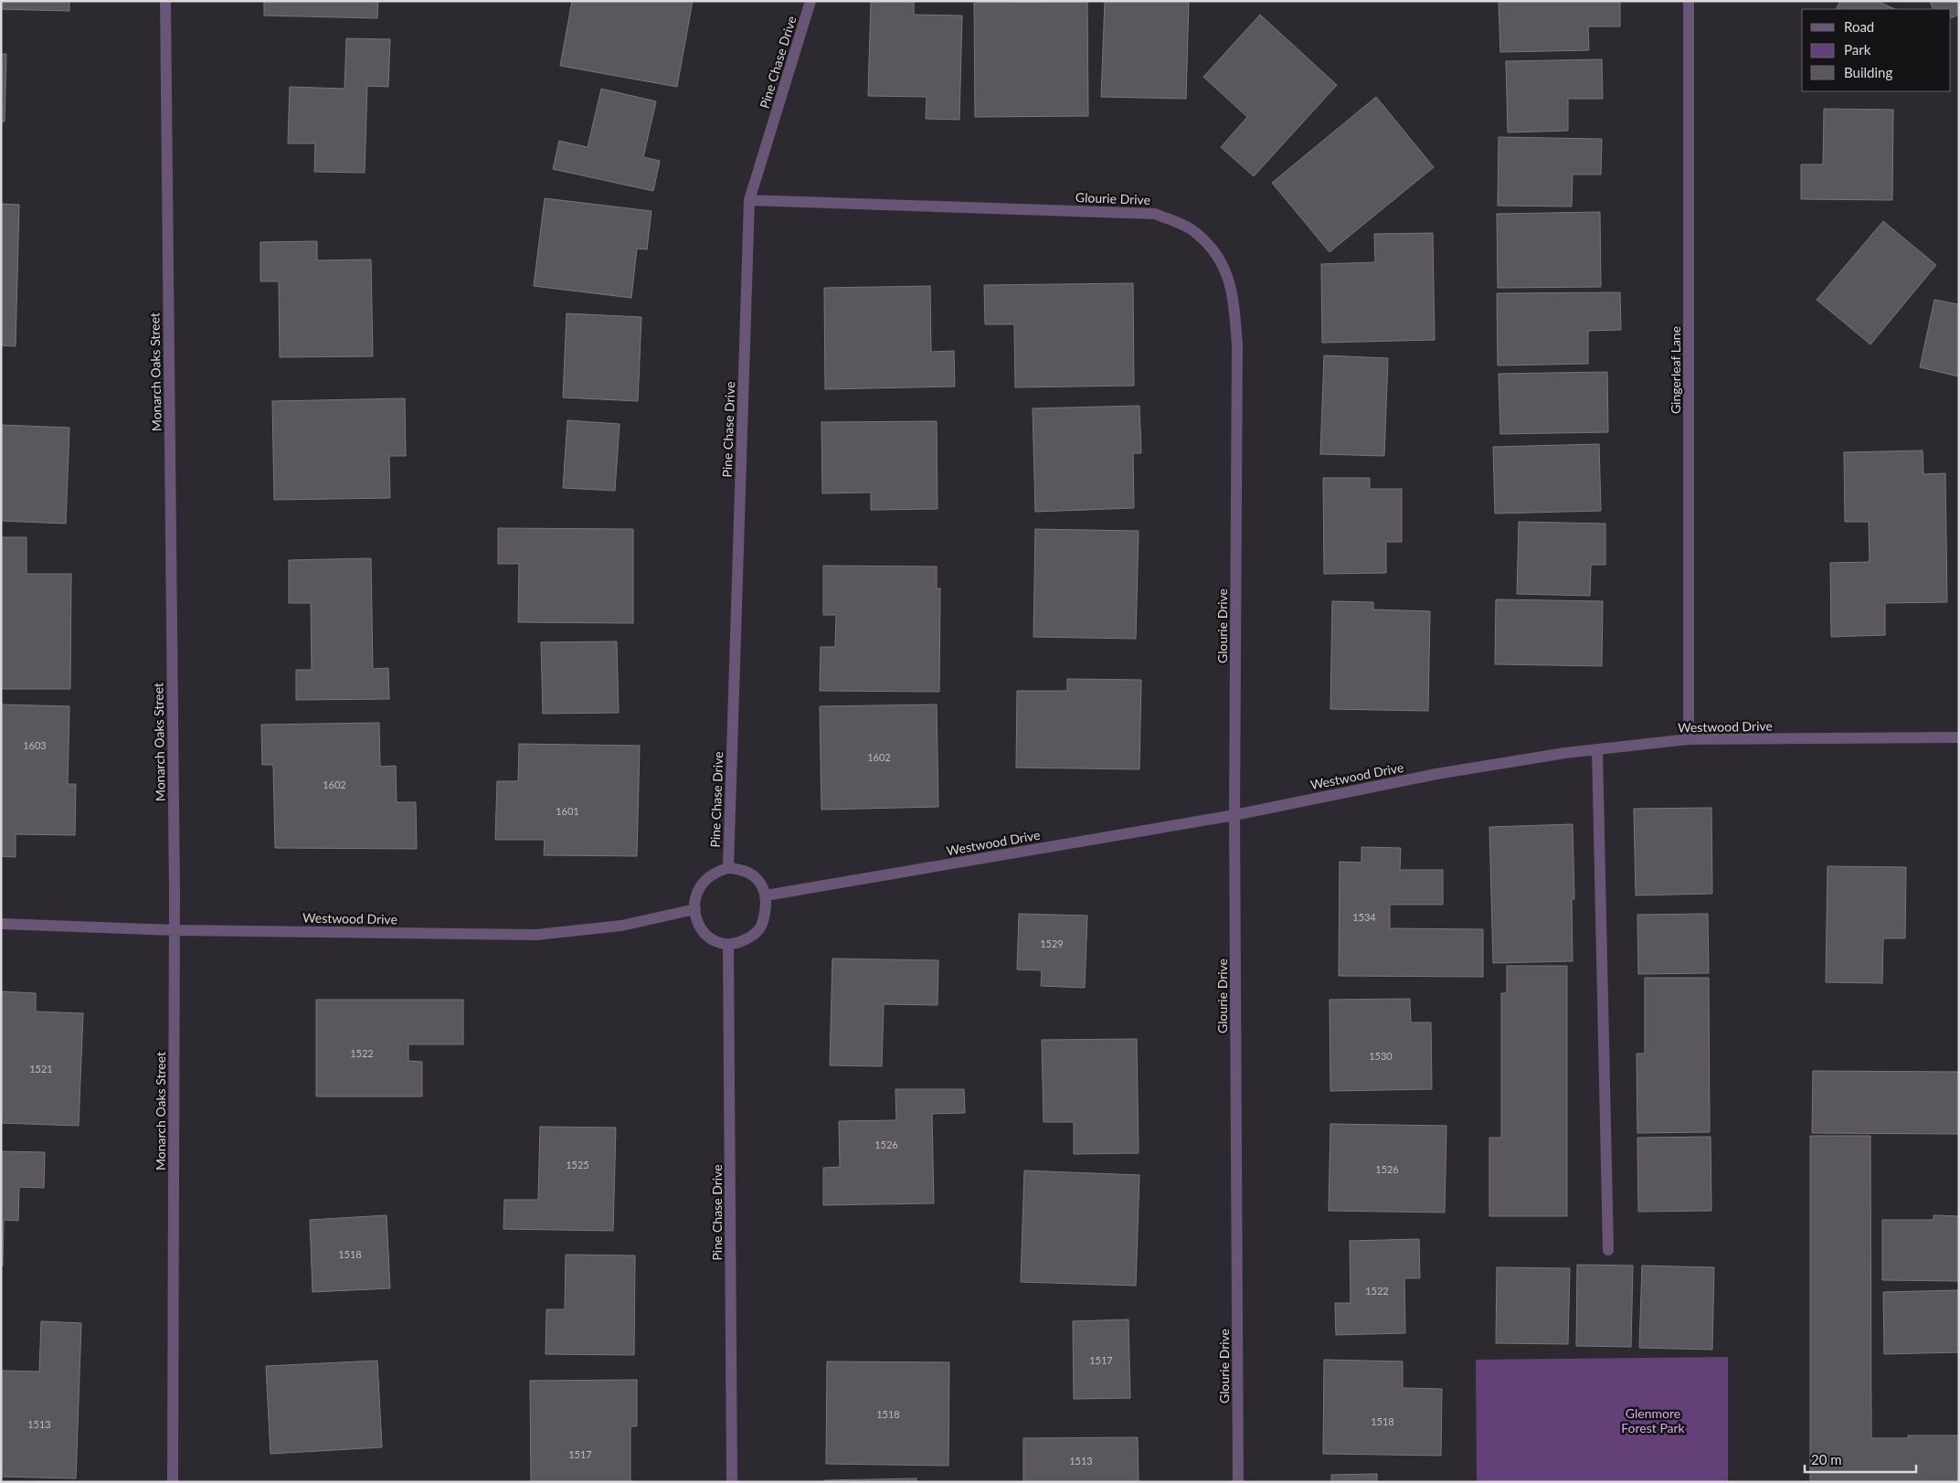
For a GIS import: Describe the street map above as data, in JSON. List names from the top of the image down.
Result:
{
  "streets": {
    "street": [
      "Pine Chase Drive",
      "Glourie Drive",
      "Gingerleaf Lane",
      "Monarch Oaks Street",
      "Westwood Drive"
    ]
  },
  "crossings": [
    ["Pine Chase Drive", "Glourie Drive"],
    ["Pine Chase Drive", "Westwood Drive"],
    ["Glourie Drive", "Westwood Drive"],
    ["Gingerleaf Lane", "Westwood Drive"],
    ["Monarch Oaks Street", "Westwood Drive"]
  ],
  "parks": ["Glenmore Forest Park"],
  "house_numbers": [
    "1603",
    "1602",
    "1602",
    "1601",
    "1534",
    "1529",
    "1522",
    "1530",
    "1521",
    "1526",
    "1525",
    "1526",
    "1518",
    "1522",
    "1517",
    "1518",
    "1518",
    "1513",
    "1517",
    "1513"
  ],
  "legend": ["Road", "Park", "Building"],
  "scale_bar": "20 m"
}
